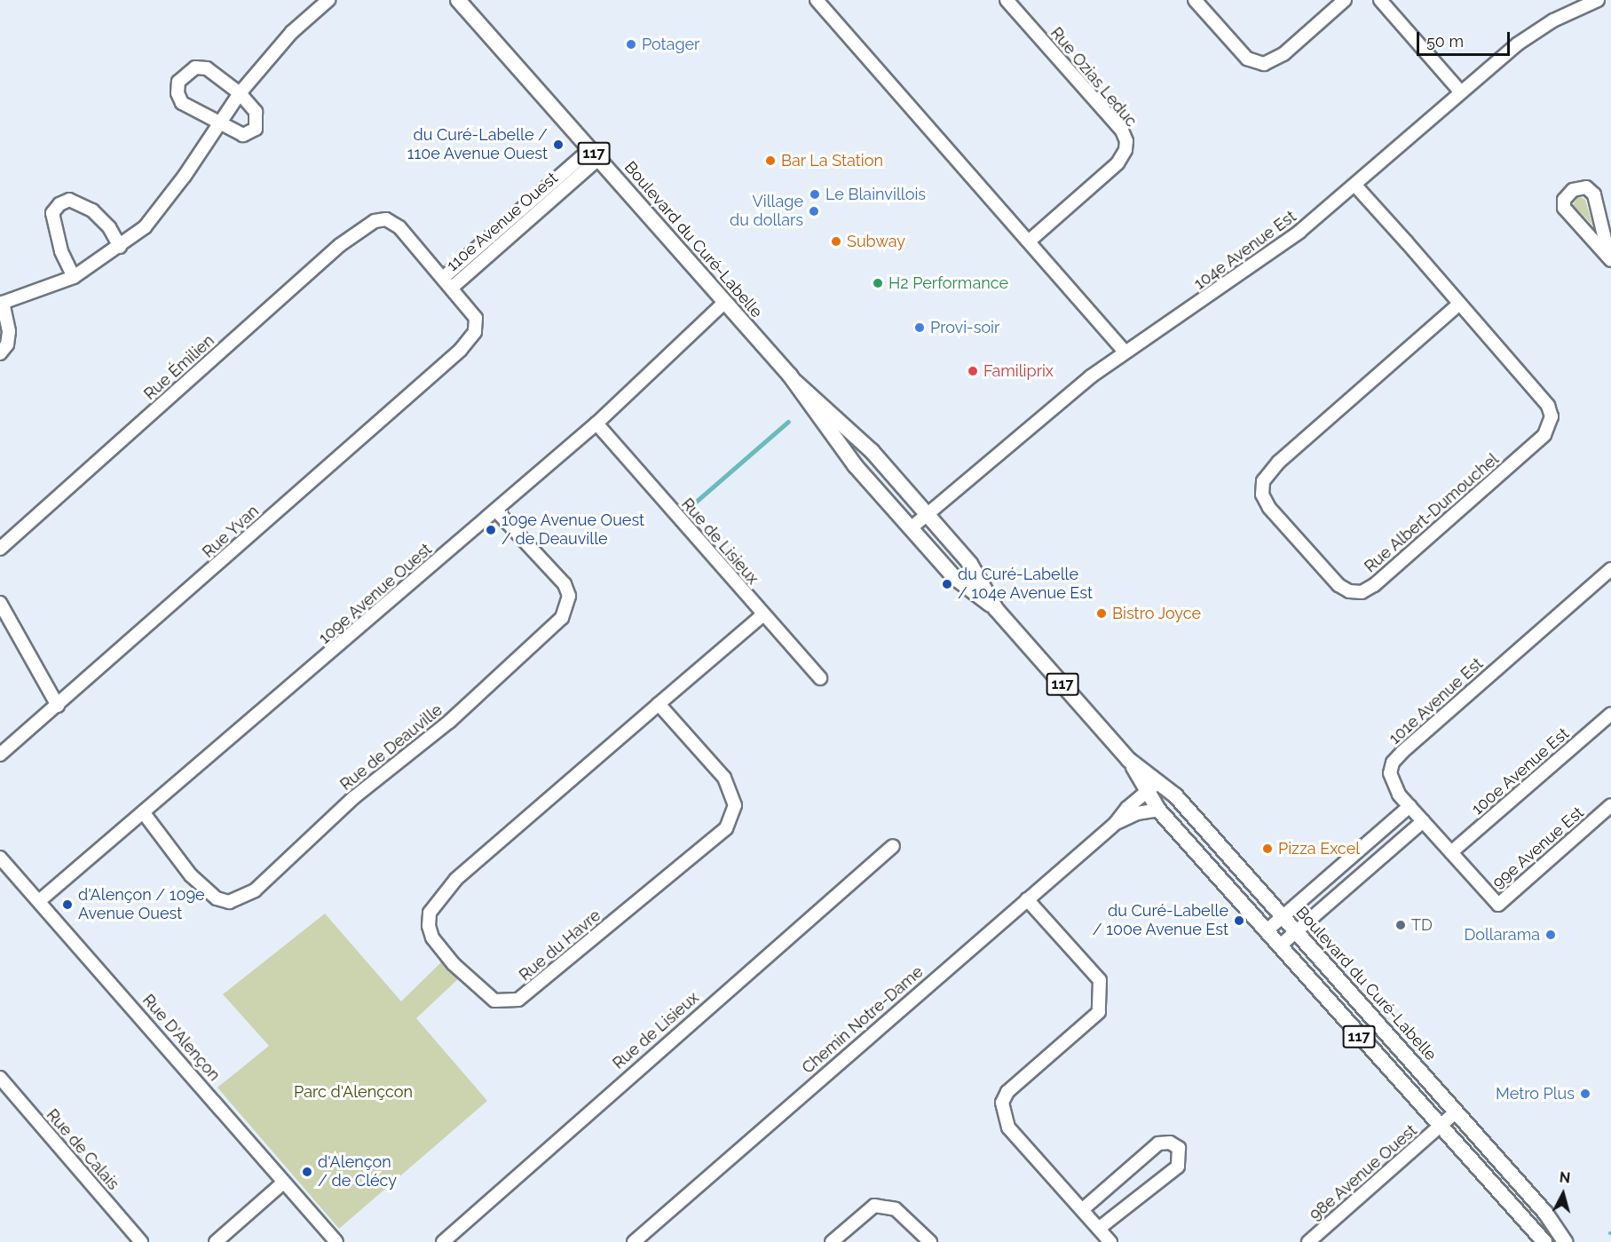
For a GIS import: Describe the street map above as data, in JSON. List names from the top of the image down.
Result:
{
  "streets": {
    "main road": ["117", "Boulevard du Curé-Labelle"],
    "street": [
      "Rue Ozias Leduc",
      "110e Avenue Ouest",
      "104e Avenue Est",
      "Rue Émilien",
      "Rue Albert-Dumouchel",
      "Rue Yvan",
      "Rue de Lisieux",
      "109e Avenue Ouest",
      "101e Avenue Est",
      "Rue de Deauville",
      "100e Avenue Est",
      "99e Avenue Est",
      "Rue du Havre",
      "Chemin Notre-Dame",
      "Rue D'Alençon",
      "Rue de Calais",
      "98e Avenue Ouest"
    ]
  },
  "crossings": [
    ["110e Avenue Ouest", "Boulevard du Curé-Labelle"],
    ["110e Avenue Ouest", "Rue Émilien"],
    ["110e Avenue Ouest", "Rue Yvan"],
    ["Boulevard du Curé-Labelle", "104e Avenue Est"],
    ["Boulevard du Curé-Labelle", "109e Avenue Ouest"],
    ["Boulevard du Curé-Labelle", "Chemin Notre-Dame"],
    ["Boulevard du Curé-Labelle", "98e Avenue Ouest"],
    ["104e Avenue Est", "Rue Albert-Dumouchel"],
    ["Rue de Lisieux", "109e Avenue Ouest"],
    ["Rue de Lisieux", "Rue du Havre"],
    ["109e Avenue Ouest", "Rue de Deauville"],
    ["109e Avenue Ouest", "Rue D'Alençon"],
    ["101e Avenue Est", "99e Avenue Est"],
    ["100e Avenue Est", "99e Avenue Est"]
  ],
  "parks": ["Parc d'Alençcon"],
  "places": [
    "Potager",
    "du Curé-Labelle / 110e Avenue Ouest",
    "Bar La Station",
    "Le Blainvillois",
    "Village du dollars",
    "Subway",
    "H2 Performance",
    "Provi-soir",
    "Familiprix",
    "109e Avenue Ouest / de Deauville",
    "du Curé-Labelle / 104e Avenue Est",
    "Bistro Joyce",
    "Pizza Excel",
    "d'Alençon / 109e Avenue Ouest",
    "du Curé-Labelle / 100e Avenue Est",
    "TD",
    "Dollarama",
    "Metro Plus",
    "d'Alençon / de Clécy"
  ],
  "scale_bar": "50 m",
  "north": "top"
}
